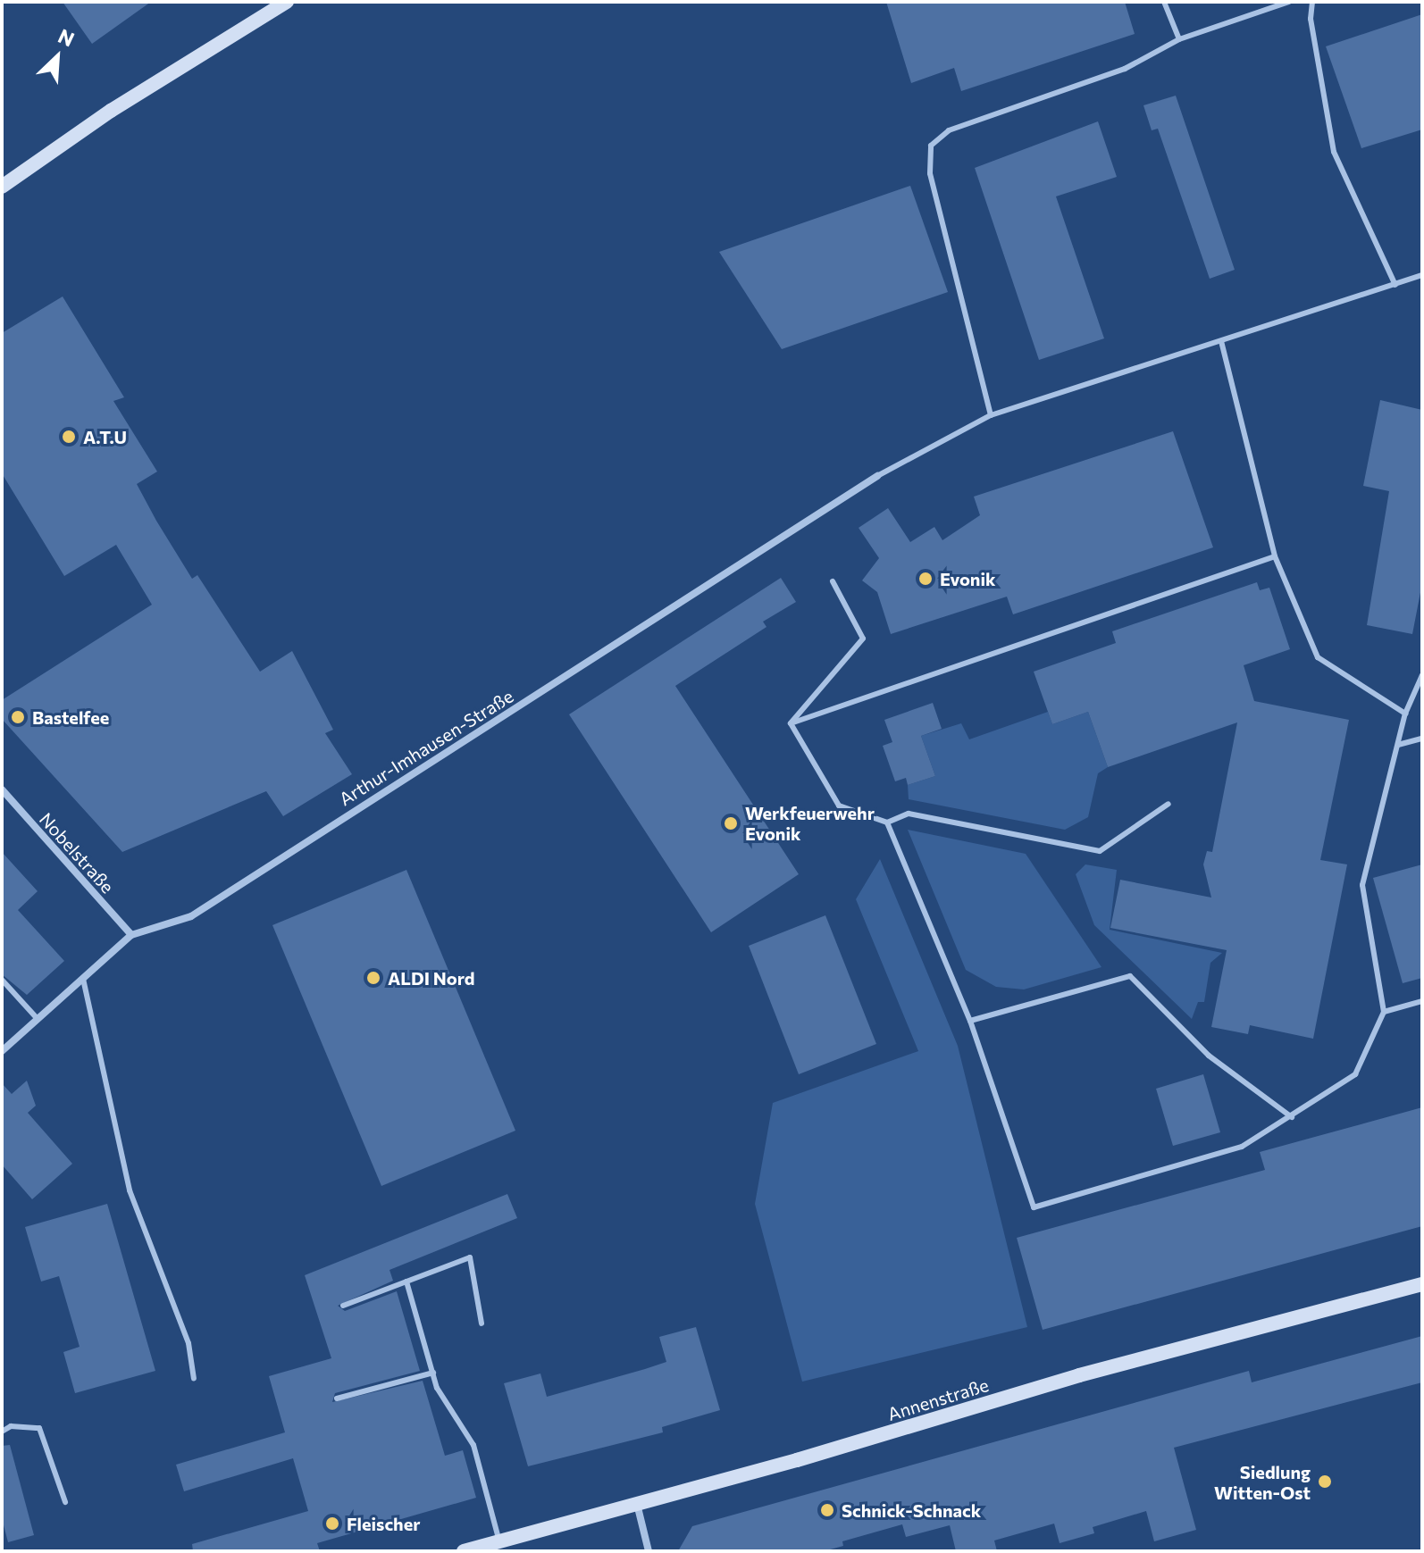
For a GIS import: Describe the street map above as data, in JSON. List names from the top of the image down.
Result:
{
  "streets": {
    "street": ["Arthur-Imhausen-Straße", "Nobelstraße", "Annenstraße"]
  },
  "crossings": [
    ["Arthur-Imhausen-Straße", "Nobelstraße"]
  ],
  "places": [
    "A.T.U",
    "Evonik",
    "Bastelfee",
    "Werkfeuerwehr Evonik",
    "ALDI Nord",
    "Siedlung Witten-Ost",
    "Schnick-Schnack",
    "Fleischer"
  ],
  "north": "top right"
}
